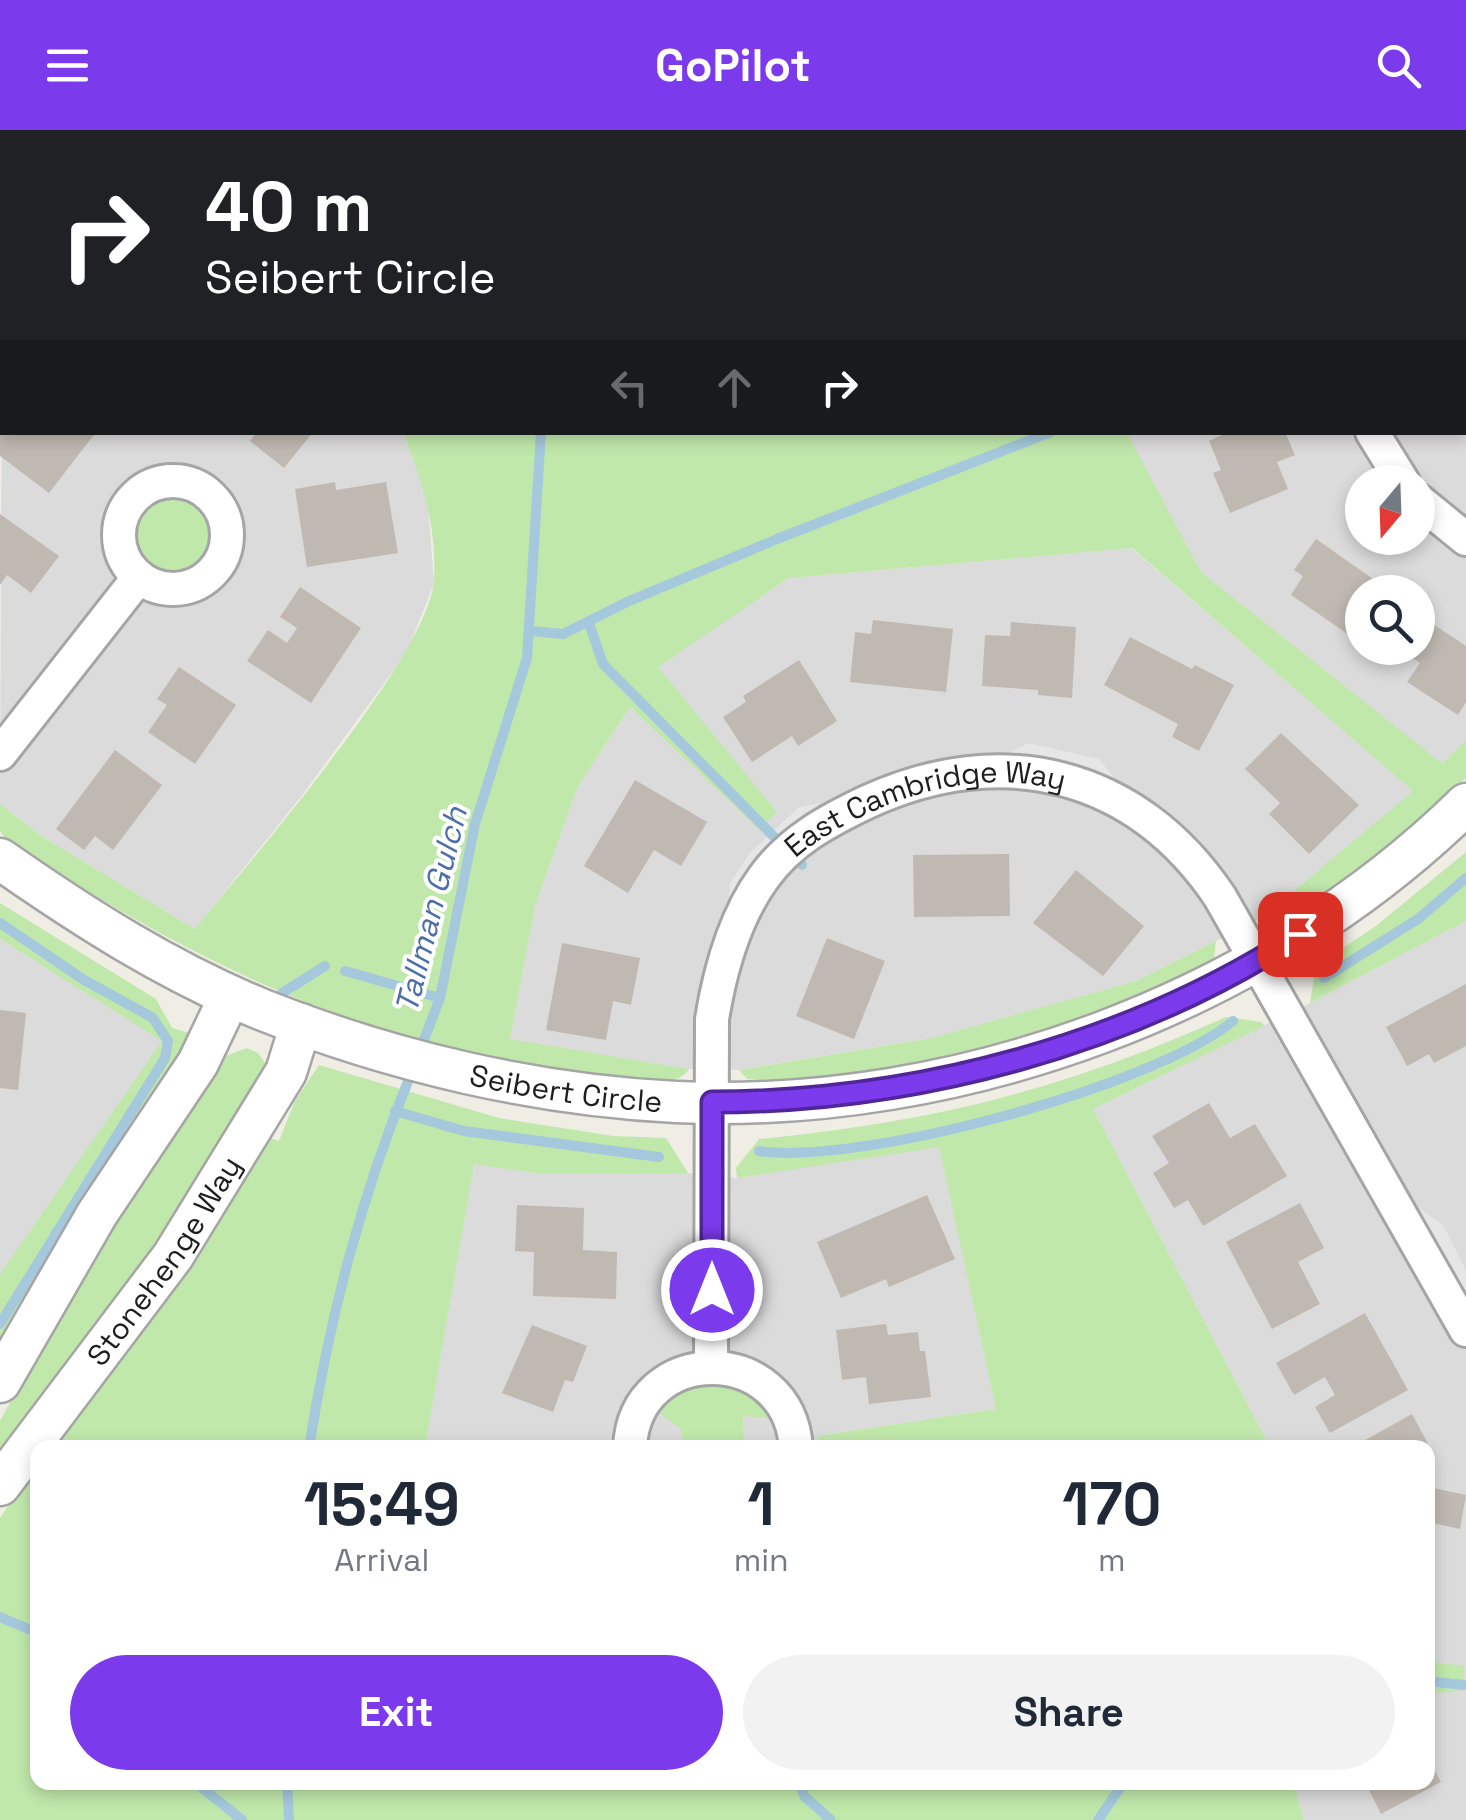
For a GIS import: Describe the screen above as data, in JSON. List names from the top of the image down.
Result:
{
  "streets": {
    "street": ["East Cambridge Way", "Seibert Circle", "Stonehenge Way"]
  },
  "crossings": [
    ["East Cambridge Way", "Seibert Circle"],
    ["Seibert Circle", "Stonehenge Way"]
  ],
  "water": ["Tallman Gulch"],
  "north": "bottom",
  "page": {
    "header": "GoPilot",
    "turn": ["40 m", "Seibert Circle"],
    "eta": [
      "15:49",
      "Arrival",
      "1",
      "min",
      "170",
      "m"
    ],
    "buttons": ["Exit", "Share"]
  }
}
